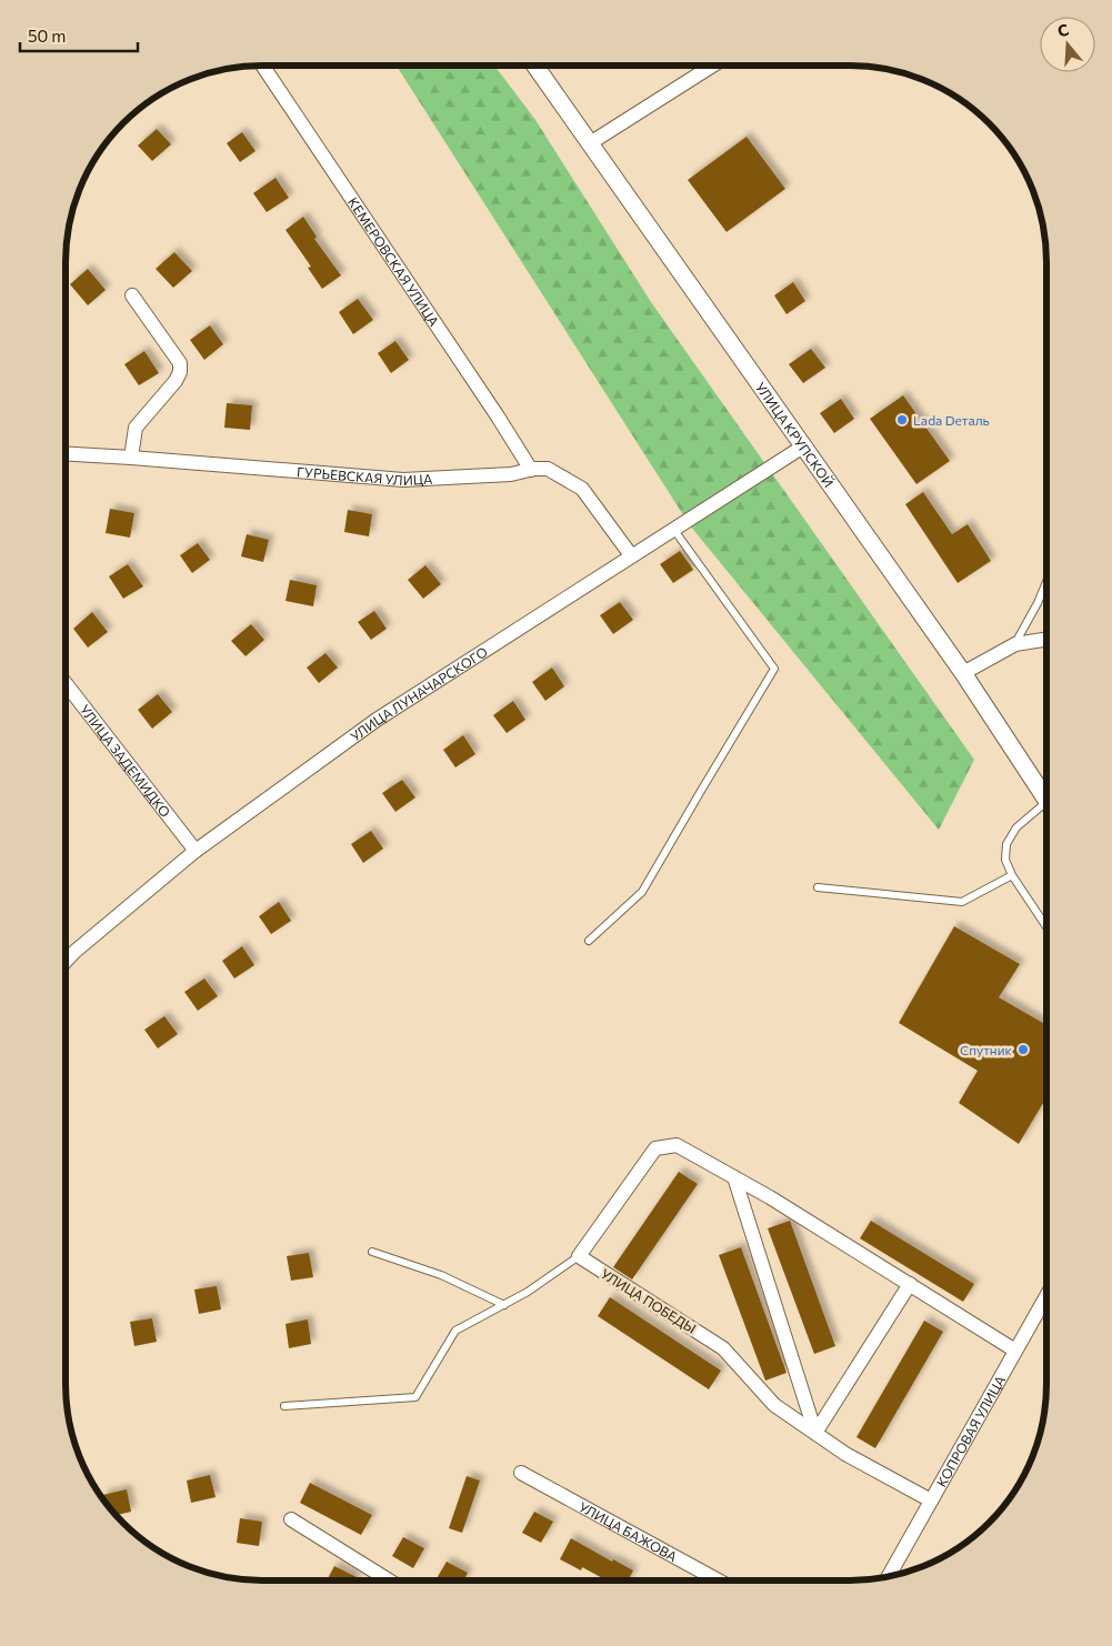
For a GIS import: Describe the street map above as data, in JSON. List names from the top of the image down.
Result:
{
  "streets": {
    "street": [
      "КЕМЕРОВСКАЯ УЛИЦА",
      "УЛИЦА КРУПСКОЙ",
      "ГУРЬЕВСКАЯ УЛИЦА",
      "УЛИЦА ЛУНАЧАРСКОГО",
      "УЛИЦА ЗАДЕМИДКО",
      "УЛИЦА ПОБЕДЫ",
      "КОПРОВАЯ УЛИЦА",
      "УЛИЦА БАЖОВА"
    ]
  },
  "crossings": [
    ["КЕМЕРОВСКАЯ УЛИЦА", "ГУРЬЕВСКАЯ УЛИЦА"],
    ["УЛИЦА КРУПСКОЙ", "УЛИЦА ЛУНАЧАРСКОГО"],
    ["ГУРЬЕВСКАЯ УЛИЦА", "УЛИЦА ЛУНАЧАРСКОГО"],
    ["УЛИЦА ЛУНАЧАРСКОГО", "УЛИЦА ЗАДЕМИДКО"],
    ["УЛИЦА ПОБЕДЫ", "КОПРОВАЯ УЛИЦА"]
  ],
  "places": ["Lada Dеталь", "Спутник"],
  "scale_bar": "50 m",
  "north": "top"
}
